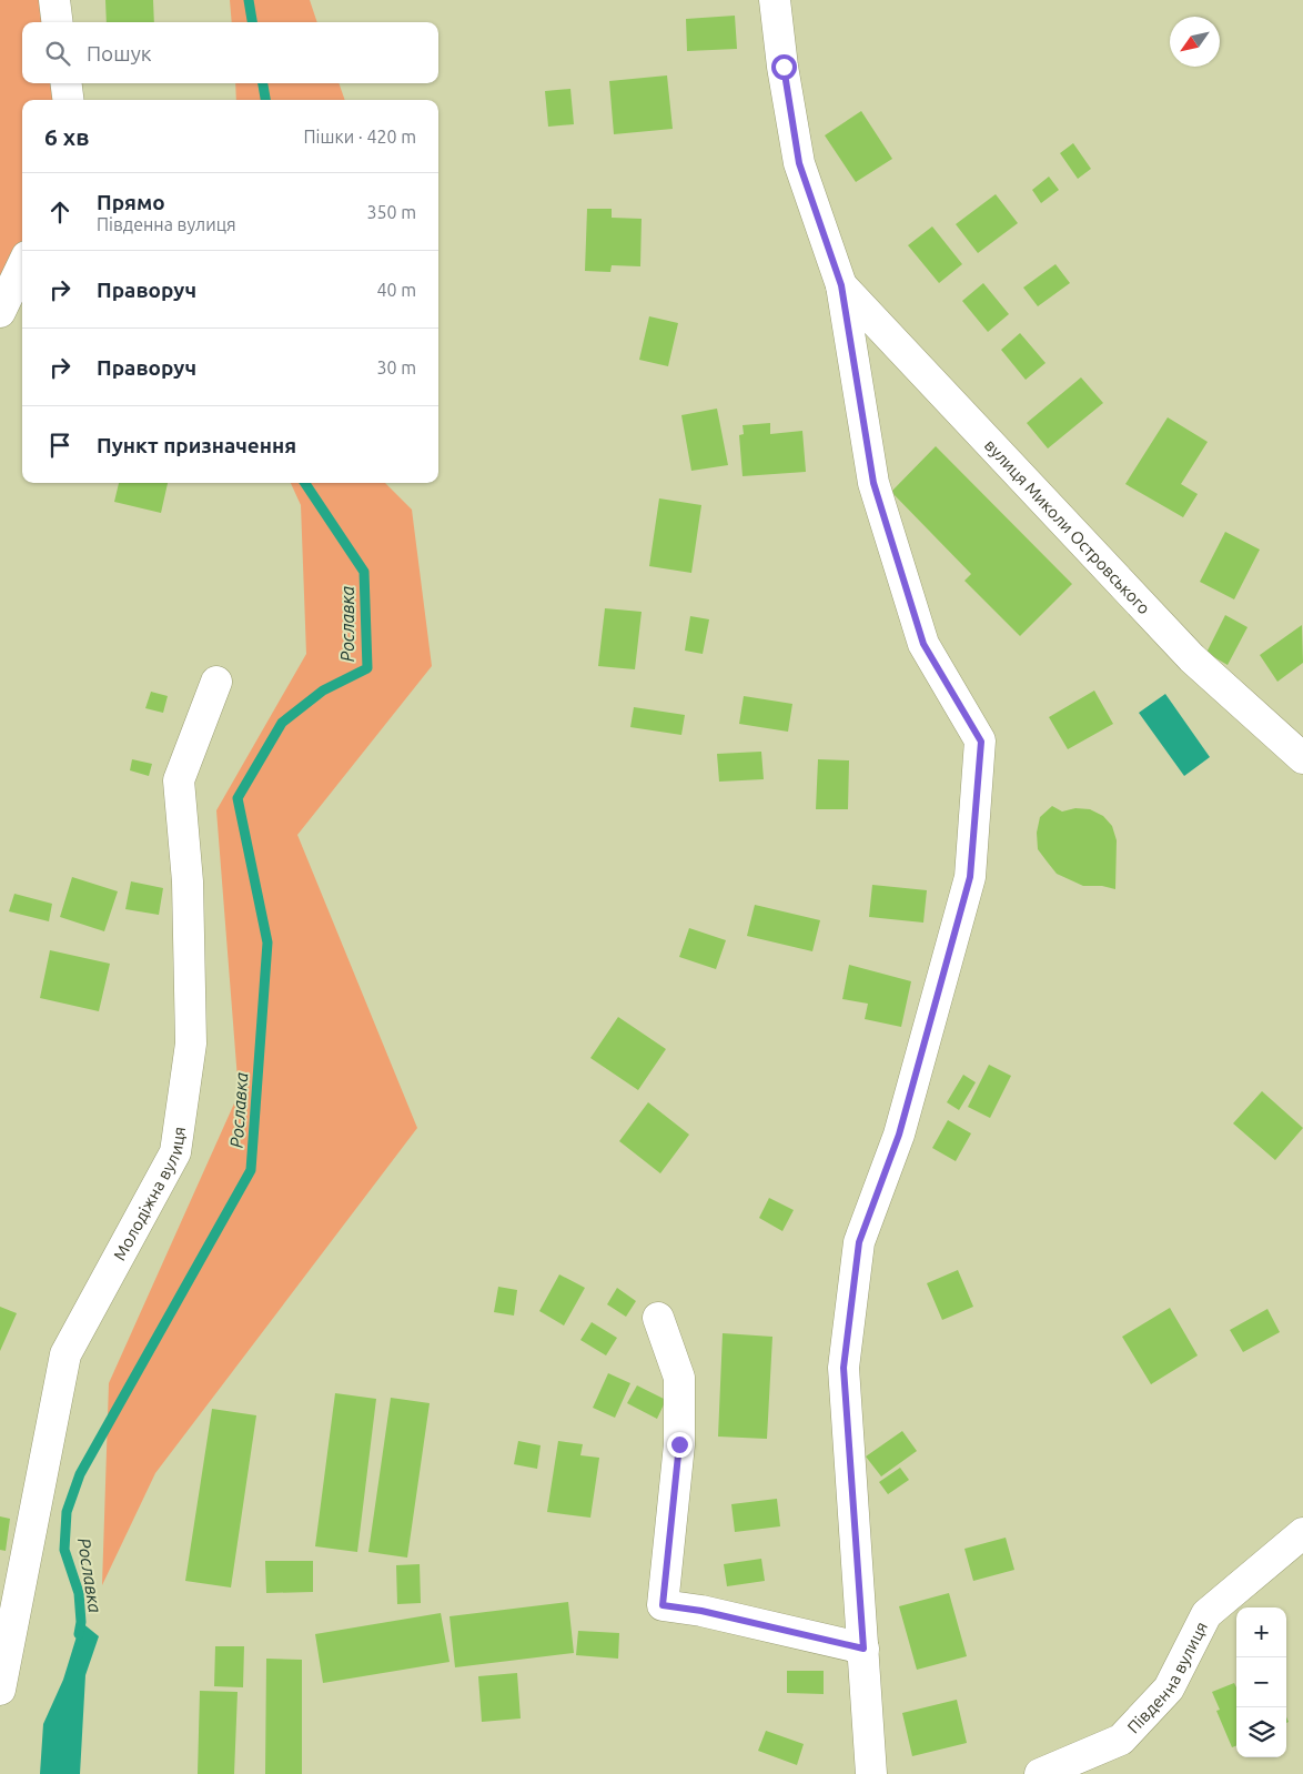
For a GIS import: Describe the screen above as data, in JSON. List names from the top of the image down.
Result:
{
  "streets": {
    "street": ["вулиця Миколи Островського", "Молодіжна вулиця", "Південна вулиця"]
  },
  "water": ["Рославка"],
  "north": "bottom left",
  "page": {
    "search": "Пошук",
    "heading": ["6 хв", "Пішки · 420 m"],
    "list": [
      ["Прямо", "Південна вулиця", "350 m"],
      ["Праворуч", "40 m"],
      ["Праворуч", "30 m"],
      "Пункт призначення"
    ],
    "map_buttons": ["+", "−"]
  }
}
